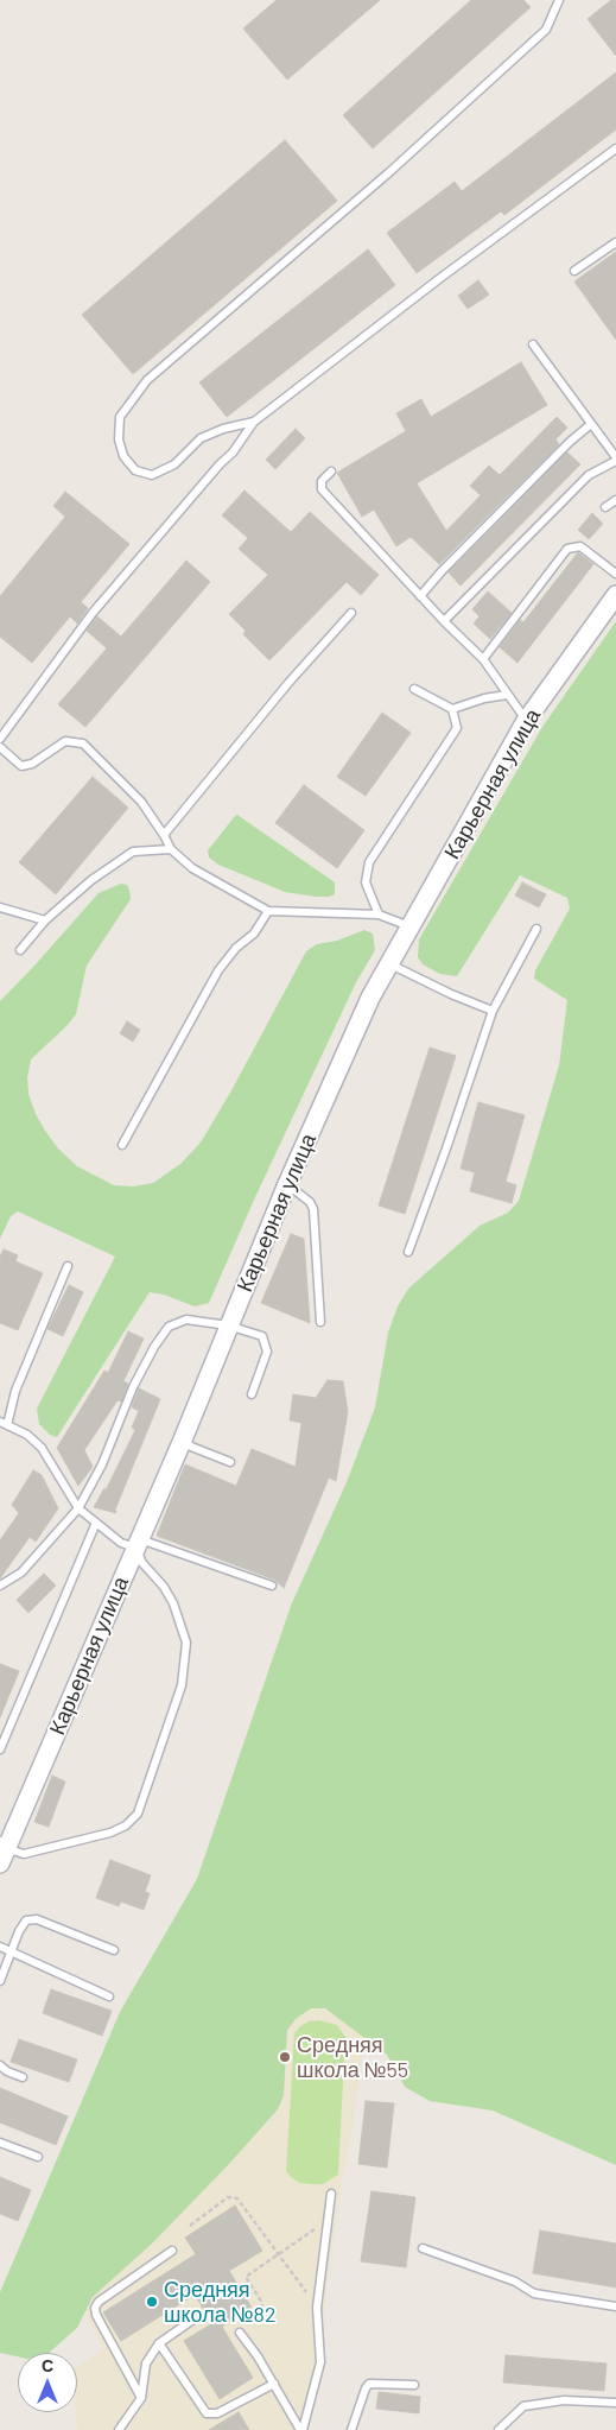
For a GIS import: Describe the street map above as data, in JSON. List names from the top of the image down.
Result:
{
  "streets": {
    "street": ["Карьерная улица"]
  },
  "places": ["Средняя школа №55", "Средняя школа №82"],
  "north": "top"
}
